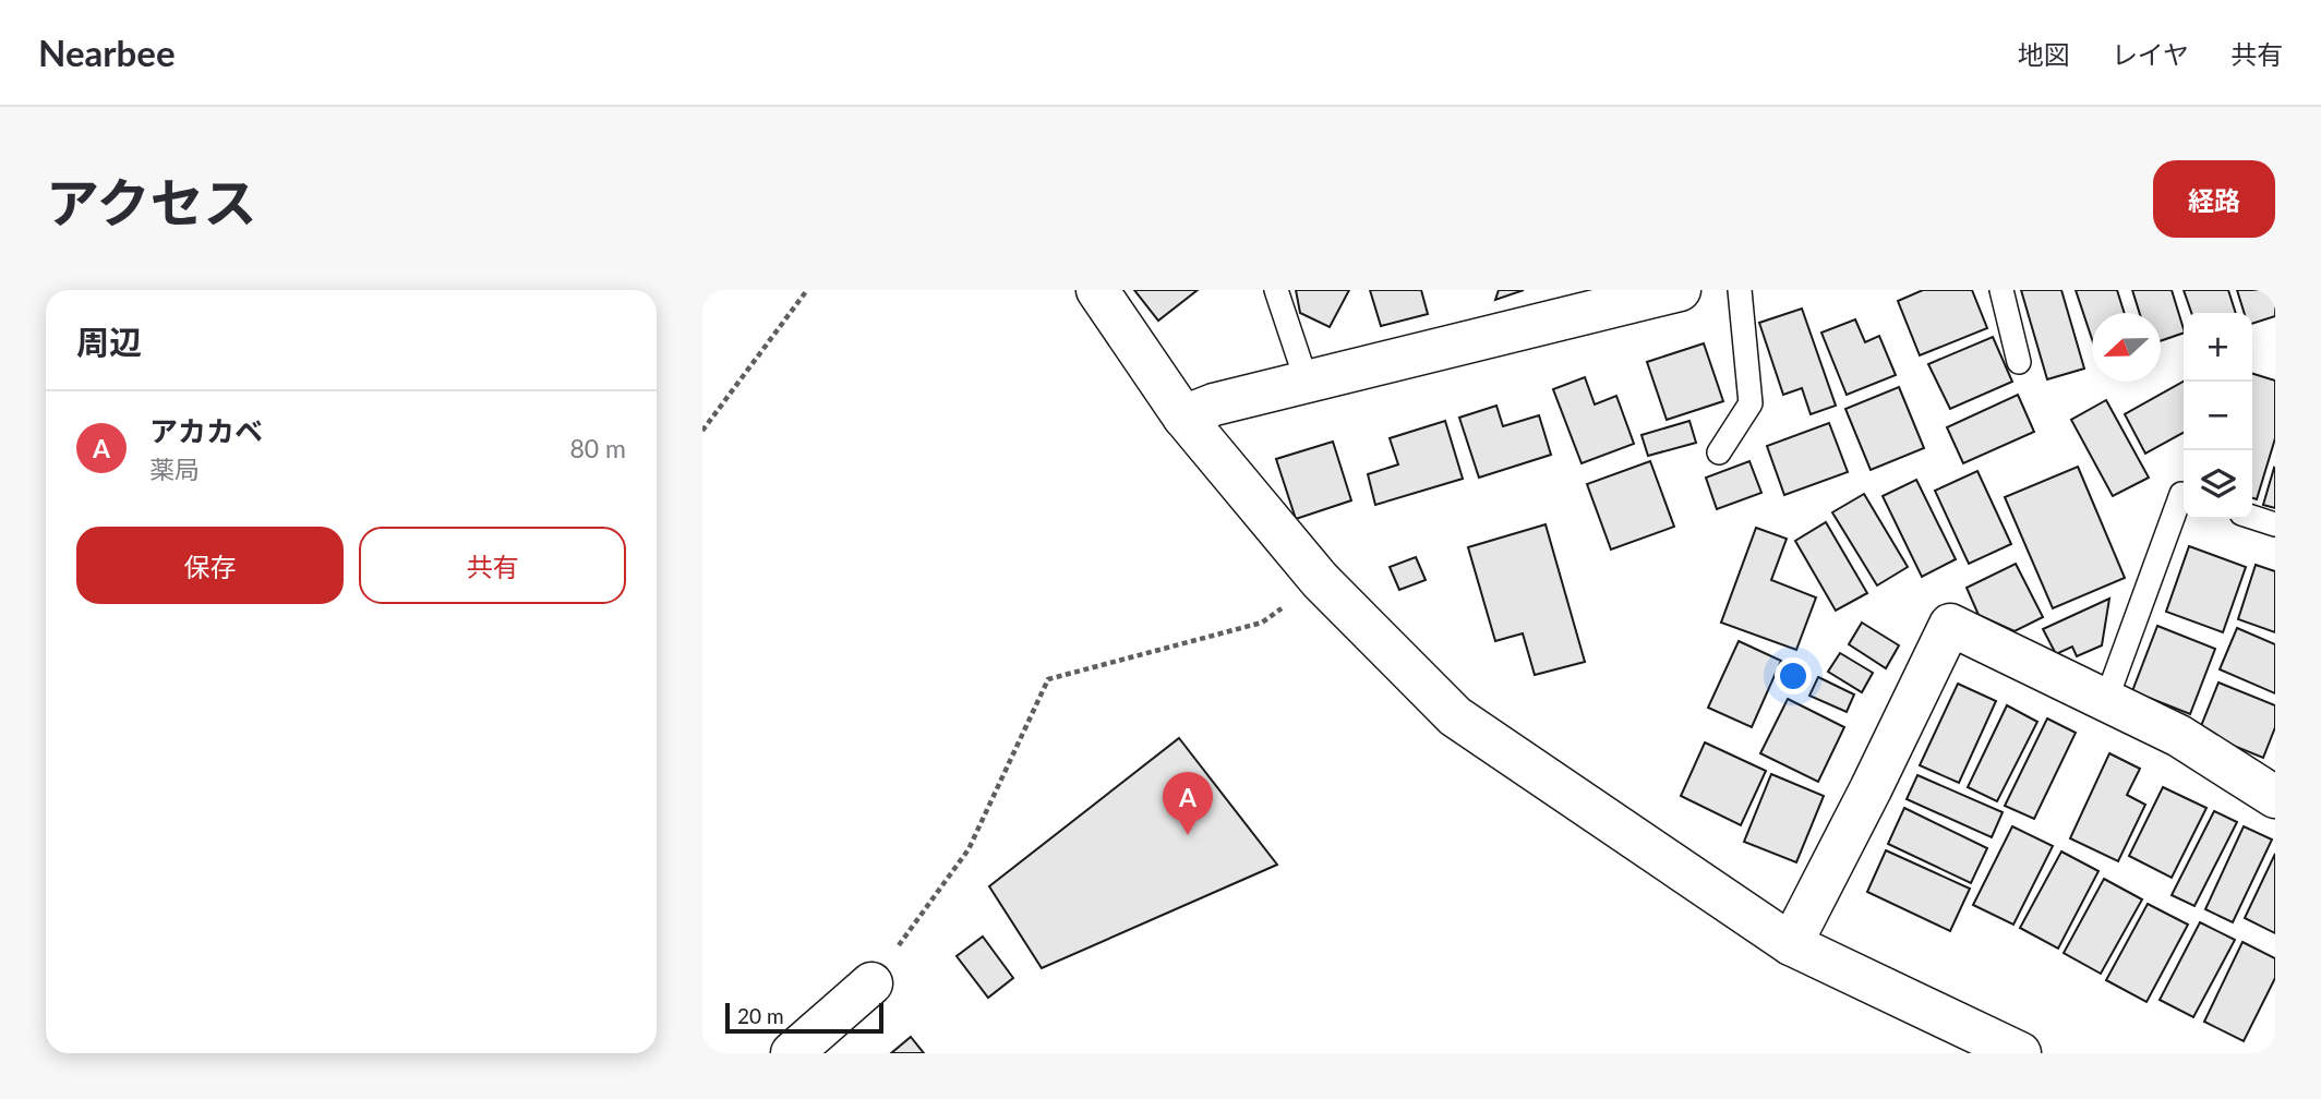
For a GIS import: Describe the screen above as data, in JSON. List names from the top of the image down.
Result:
{
  "scale_bar": "20 m",
  "north": "left",
  "page": {
    "header": "Nearbee",
    "nav": ["地図", "レイヤ", "共有"],
    "title": "アクセス",
    "buttons": [
      "経路",
      ["保存", "共有"]
    ],
    "heading": "周辺",
    "map_buttons": ["+", "−"],
    "list": [
      {
        "mark": "A",
        "name": "アカカベ",
        "note": "薬局",
        "value": "80 m"
      }
    ],
    "pins": "A",
    "scale": "20 m"
  }
}
